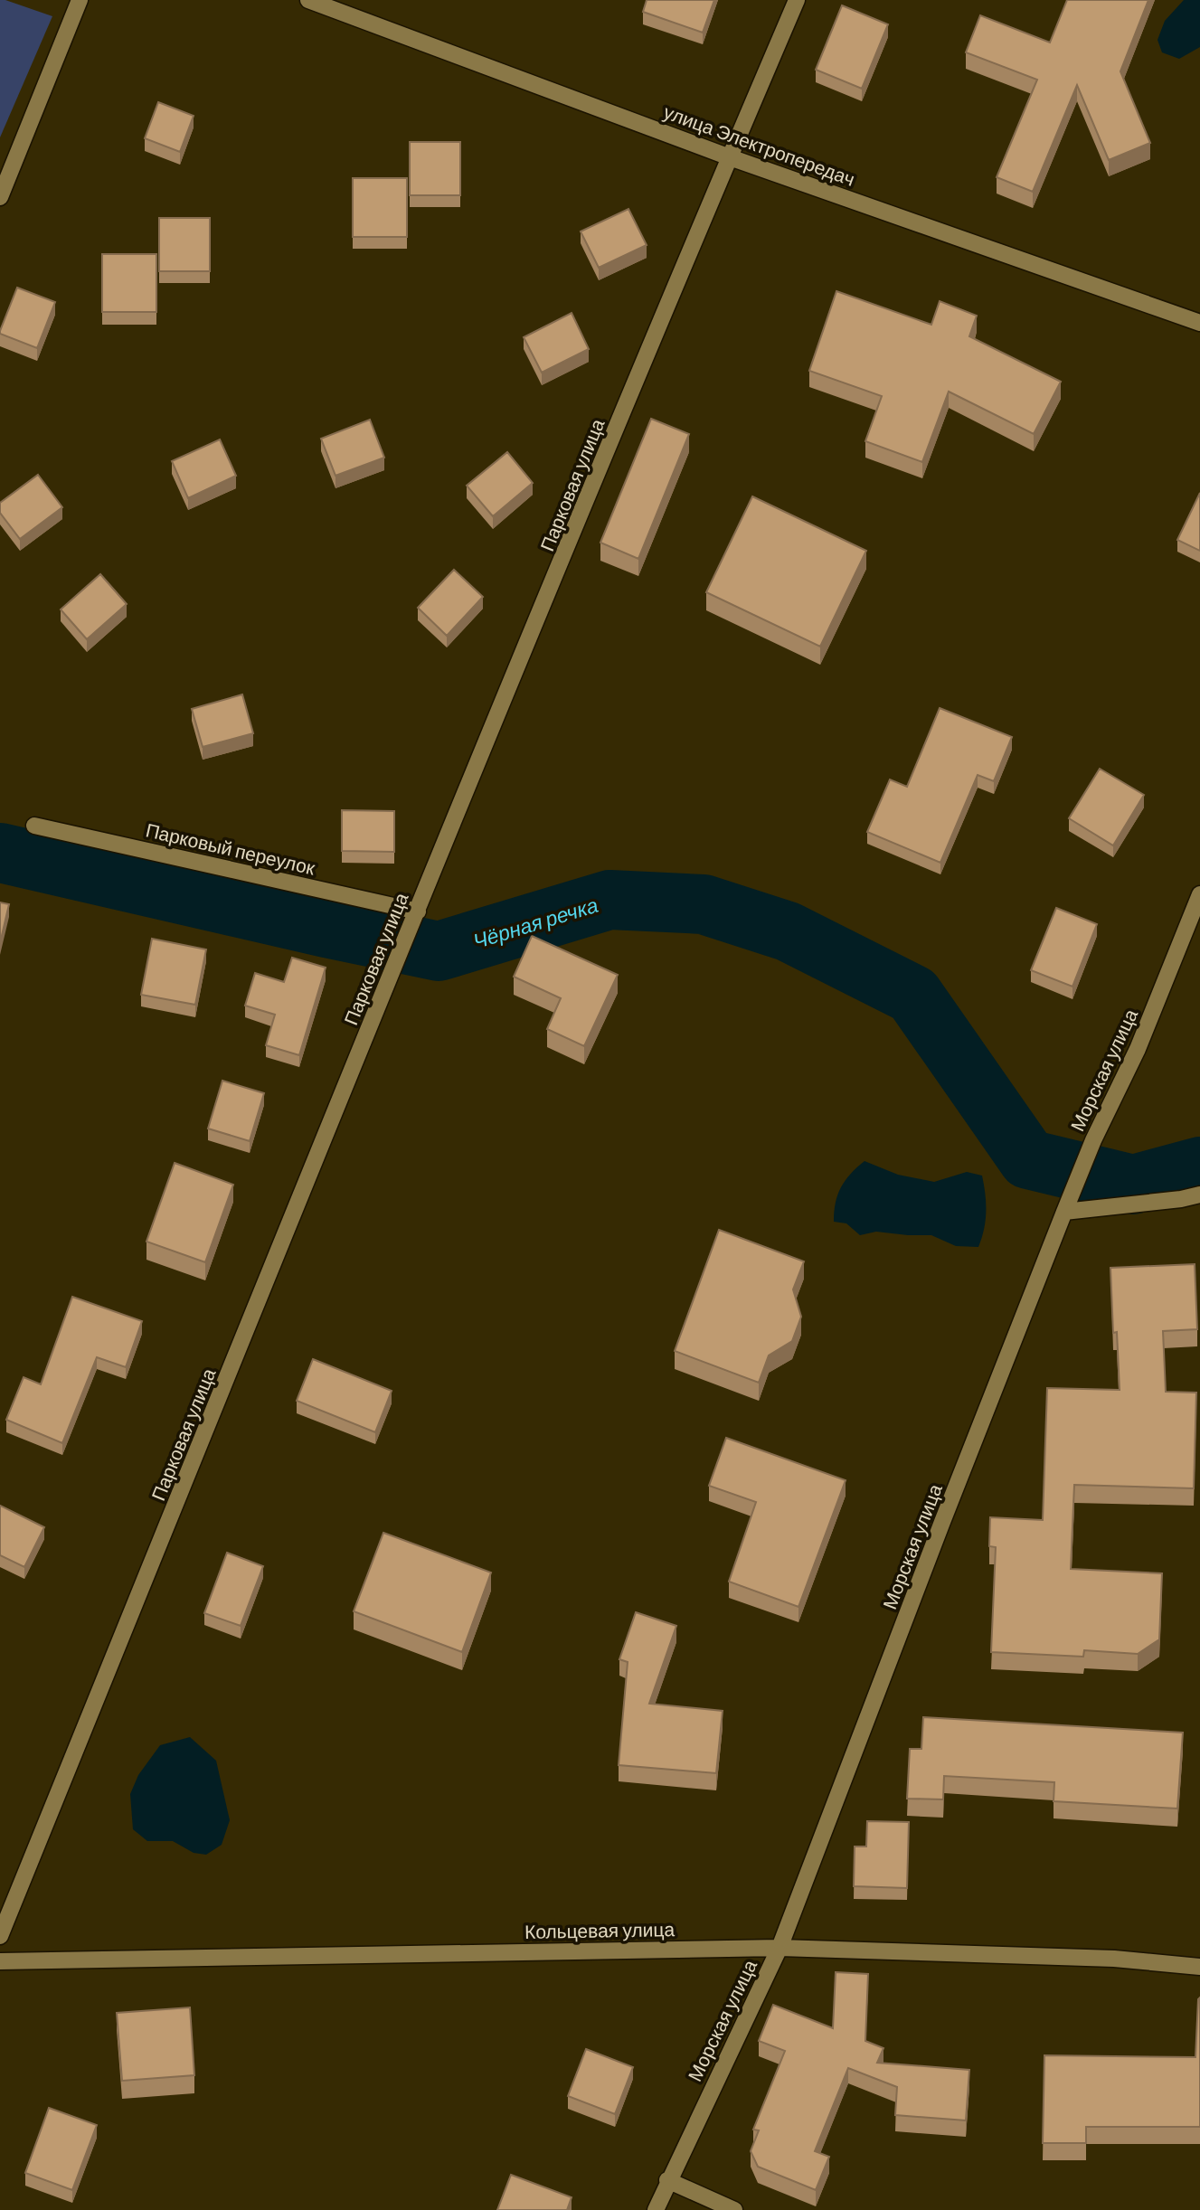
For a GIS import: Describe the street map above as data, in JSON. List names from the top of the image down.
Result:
{
  "streets": {
    "street": [
      "улица Электропередач",
      "Парковая улица",
      "Парковый переулок",
      "Морская улица",
      "Кольцевая улица"
    ]
  },
  "crossings": [
    ["улица Электропередач", "Парковая улица"],
    ["Парковая улица", "Парковый переулок"],
    ["Морская улица", "Кольцевая улица"]
  ],
  "water": ["Чёрная речка"]
}
